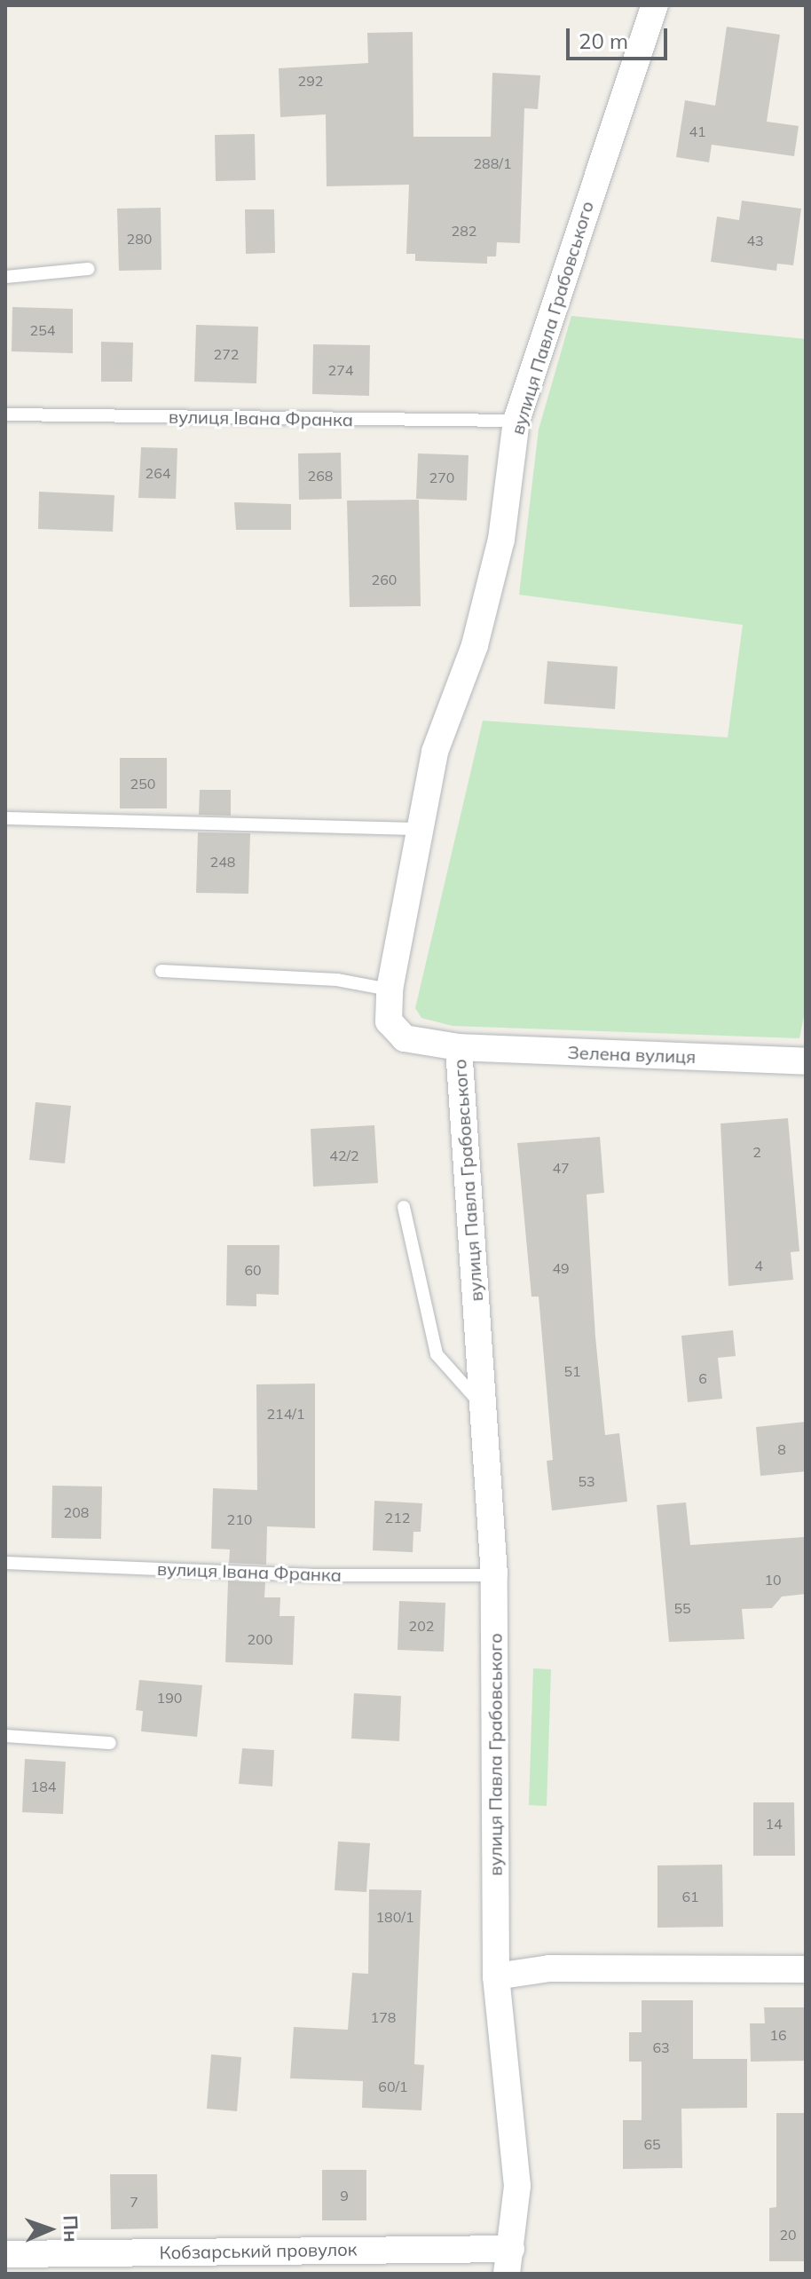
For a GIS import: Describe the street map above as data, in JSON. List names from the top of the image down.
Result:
{
  "streets": {
    "street": ["вулиця Павла Грабовського", "Зелена вулиця", "Кобзарський провулок"],
    "lane": ["вулиця Івана Франка"]
  },
  "crossings": [
    ["вулиця Павла Грабовського", "вулиця Івана Франка"],
    ["вулиця Павла Грабовського", "Зелена вулиця"],
    ["вулиця Павла Грабовського", "Кобзарський провулок"]
  ],
  "house_numbers": [
    "292",
    "41",
    "288/1",
    "282",
    "280",
    "43",
    "254",
    "272",
    "274",
    "264",
    "268",
    "270",
    "260",
    "250",
    "248",
    "2",
    "42/2",
    "47",
    "4",
    "49",
    "60",
    "51",
    "6",
    "214/1",
    "8",
    "53",
    "208",
    "212",
    "210",
    "10",
    "55",
    "202",
    "200",
    "190",
    "184",
    "14",
    "61",
    "180/1",
    "178",
    "16",
    "63",
    "60/1",
    "65",
    "9",
    "7",
    "20"
  ],
  "scale_bar": "20 m",
  "north": "right"
}
